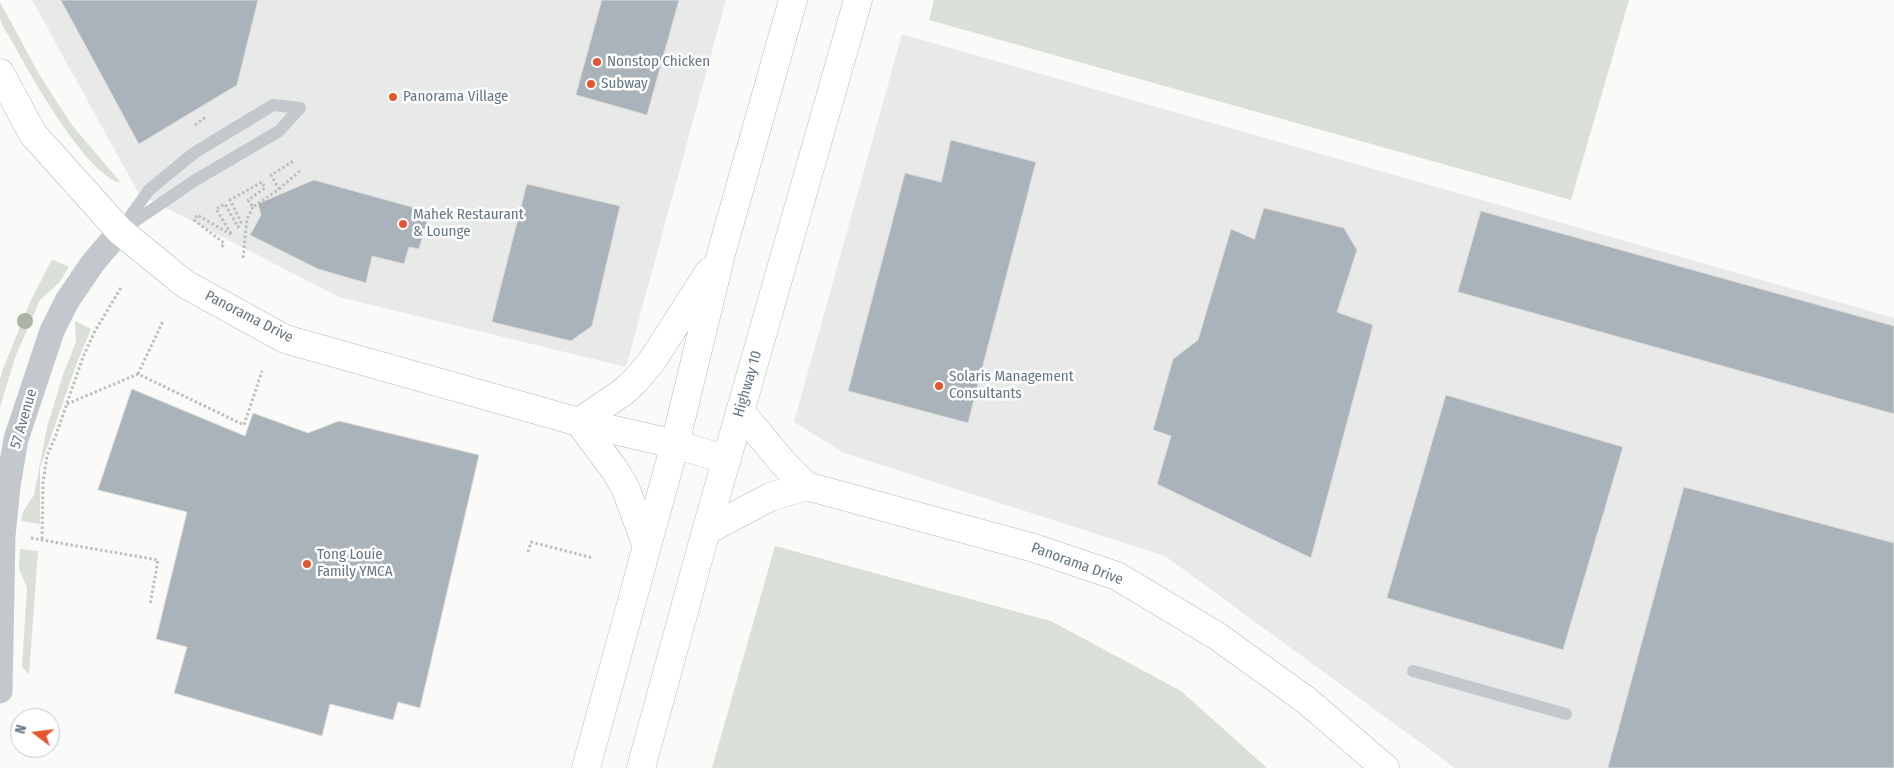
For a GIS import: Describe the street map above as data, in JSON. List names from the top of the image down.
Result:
{
  "streets": {
    "main road": ["Panorama Drive", "Highway 10"],
    "street": ["57 Avenue"]
  },
  "crossings": [
    ["Panorama Drive", "Highway 10"],
    ["Panorama Drive", "57 Avenue"]
  ],
  "places": [
    "Nonstop Chicken",
    "Subway",
    "Panorama Village",
    "Mahek Restaurant & Lounge",
    "Solaris Management Consultants",
    "Tong Louie Family YMCA"
  ],
  "north": "left"
}
